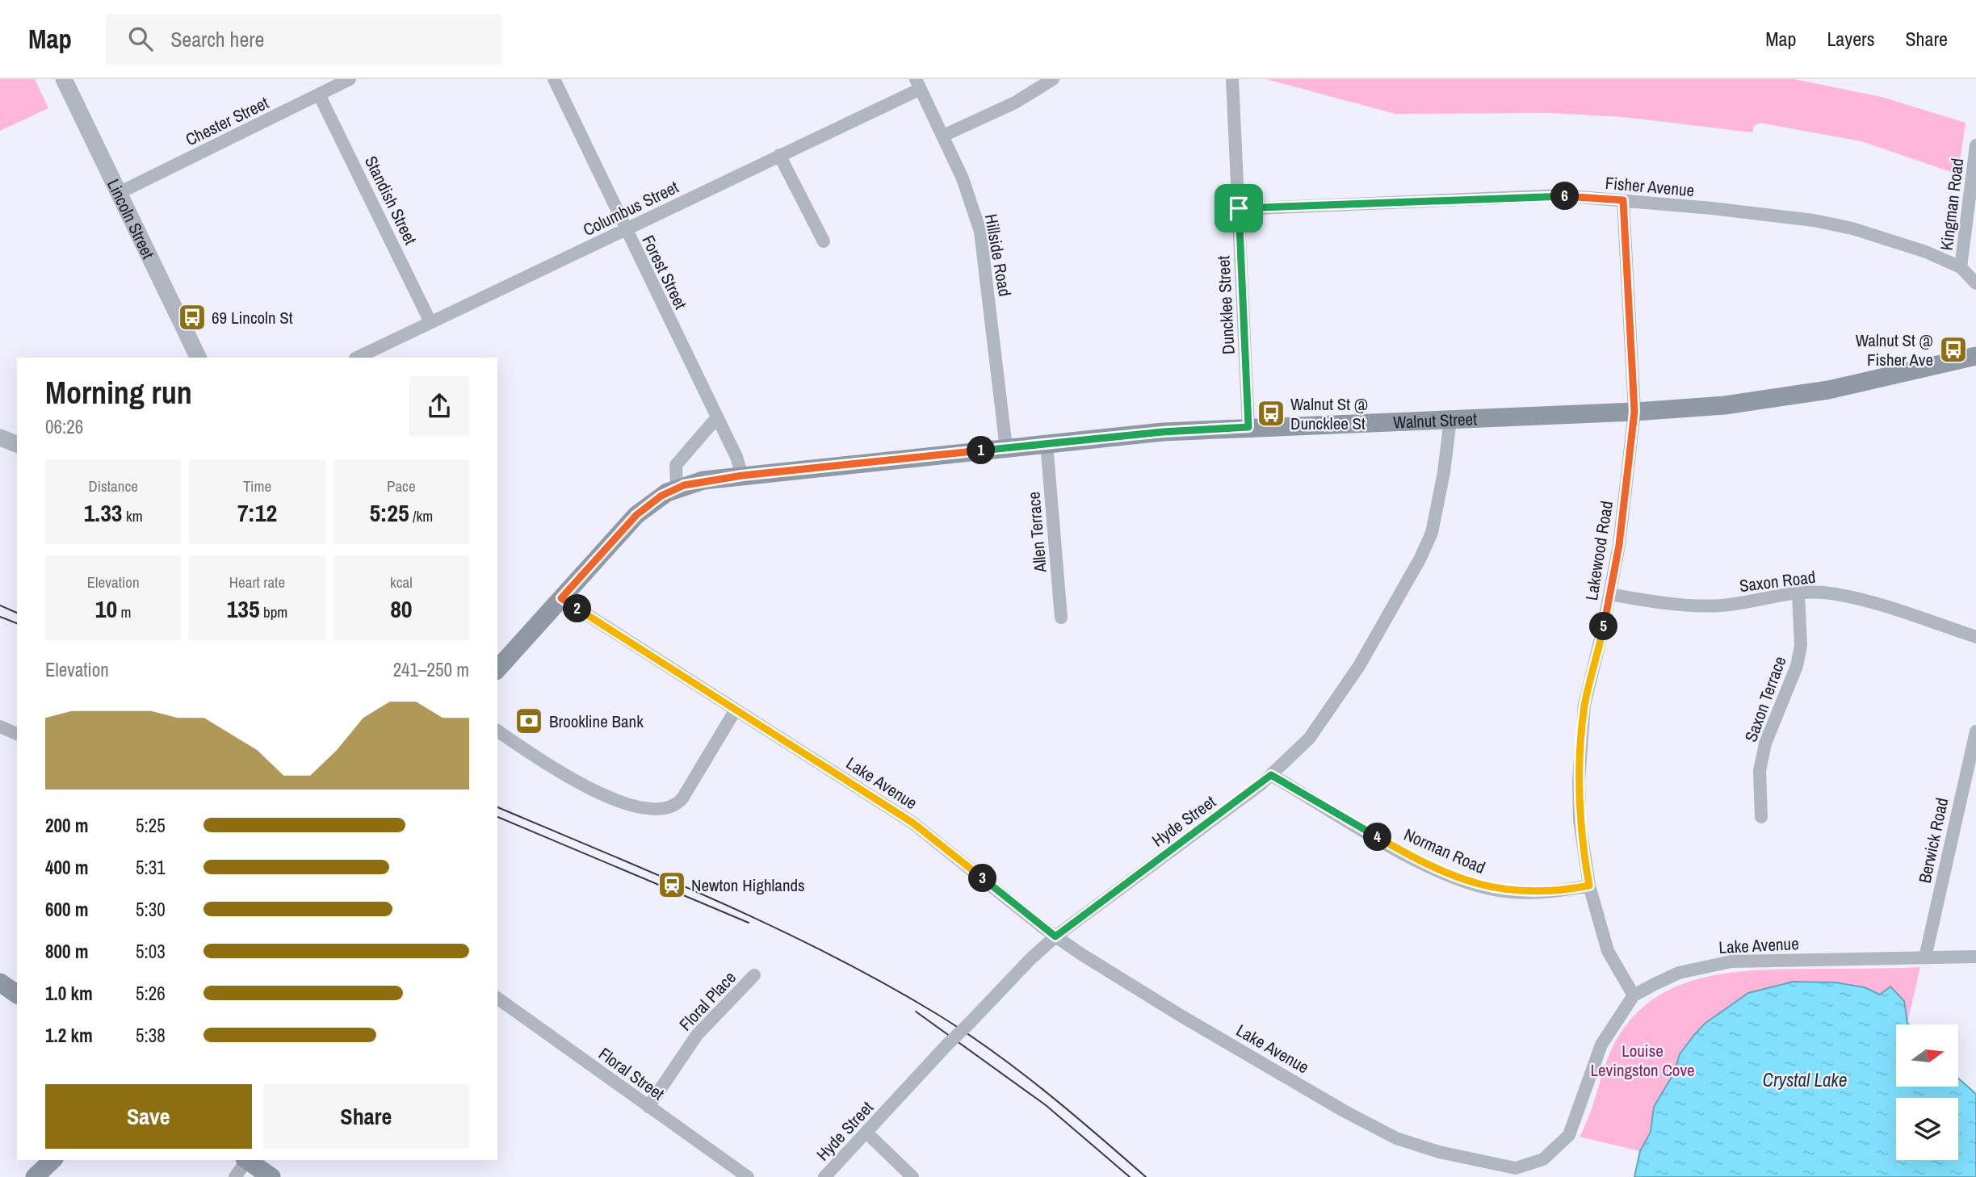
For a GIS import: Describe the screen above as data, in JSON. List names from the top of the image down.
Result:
{
  "streets": {
    "main road": ["Walnut Street"],
    "street": [
      "Chester Street",
      "Fisher Avenue",
      "Standish Street",
      "Kingman Road",
      "Columbus Street",
      "Lincoln Street",
      "Hillside Road",
      "Forest Street",
      "Duncklee Street",
      "Allen Terrace",
      "Lakewood Road",
      "Saxon Road",
      "Saxon Terrace",
      "Lake Avenue",
      "Hyde Street",
      "Berwick Road",
      "Norman Road",
      "Floral Place",
      "Floral Street"
    ]
  },
  "crossings": [
    ["Chester Street", "Standish Street"],
    ["Chester Street", "Lincoln Street"],
    ["Fisher Avenue", "Kingman Road"],
    ["Fisher Avenue", "Duncklee Street"],
    ["Fisher Avenue", "Lakewood Road"],
    ["Standish Street", "Columbus Street"],
    ["Columbus Street", "Hillside Road"],
    ["Columbus Street", "Forest Street"],
    ["Hillside Road", "Walnut Street"],
    ["Forest Street", "Walnut Street"],
    ["Duncklee Street", "Walnut Street"],
    ["Walnut Street", "Allen Terrace"],
    ["Walnut Street", "Lakewood Road"],
    ["Walnut Street", "Lake Avenue"],
    ["Walnut Street", "Hyde Street"],
    ["Lakewood Road", "Saxon Road"],
    ["Lakewood Road", "Lake Avenue"],
    ["Lakewood Road", "Norman Road"],
    ["Saxon Road", "Saxon Terrace"],
    ["Lake Avenue", "Hyde Street"],
    ["Lake Avenue", "Berwick Road"],
    ["Hyde Street", "Norman Road"],
    ["Floral Place", "Floral Street"]
  ],
  "water": ["Crystal Lake"],
  "parks": ["Louise Levingston Cove"],
  "places": {
    "bus stop": ["69 Lincoln St", "Walnut St @ Fisher Ave", "Walnut St @ Duncklee St"],
    "bank": ["Brookline Bank"],
    "station": ["Newton Highlands"]
  },
  "north": "right",
  "page": {
    "header": "Map",
    "search": "Search here",
    "nav": ["Map", "Layers", "Share"],
    "pins": [
      "6",
      "1",
      "2",
      "5",
      "4",
      "3"
    ],
    "heading": ["Morning run", "06:26"],
    "stats": [
      ["Distance", "1.33 km"],
      ["Time", "7:12"],
      ["Pace", "5:25 /km"],
      ["Elevation", "10 m"],
      ["Heart rate", "135 bpm"],
      ["kcal", "80"]
    ],
    "chart": ["Elevation", "241–250 m"],
    "list": [
      {
        "name": "200 m",
        "note": "5:25"
      },
      {
        "name": "400 m",
        "note": "5:31"
      },
      {
        "name": "600 m",
        "note": "5:30"
      },
      {
        "name": "800 m",
        "note": "5:03"
      },
      {
        "name": "1.0 km",
        "note": "5:26"
      },
      {
        "name": "1.2 km",
        "note": "5:38"
      }
    ],
    "buttons": ["Save", "Share"]
  }
}
